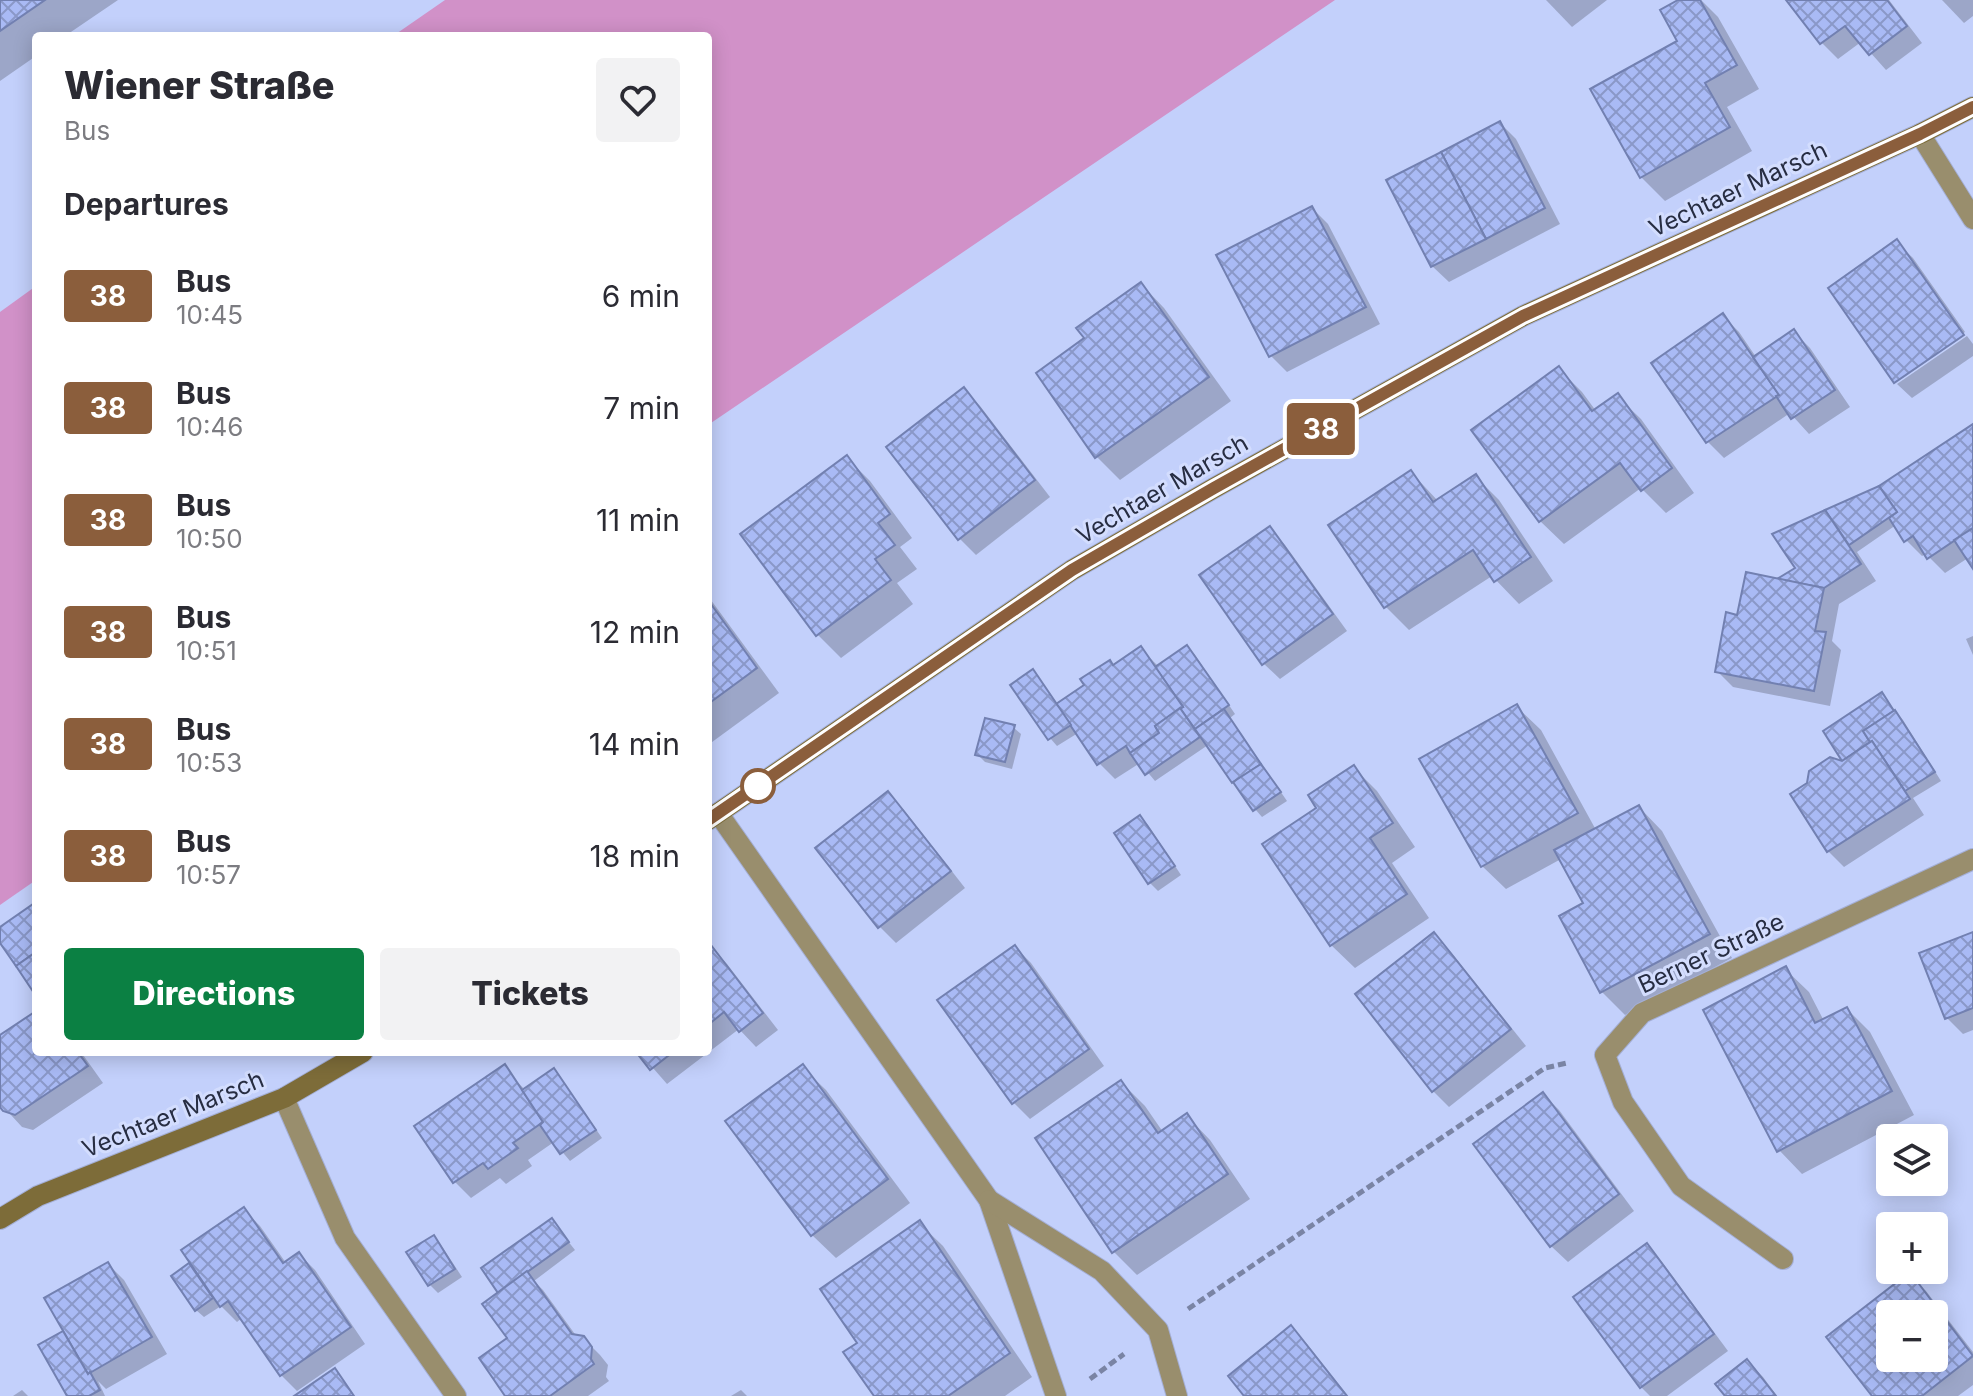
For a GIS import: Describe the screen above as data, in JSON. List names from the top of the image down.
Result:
{
  "streets": {
    "street": ["Vechtaer Marsch", "Berner Straße"]
  },
  "lines": ["bus line 38"],
  "page": {
    "on_map": "38",
    "heading": [
      ["Wiener Straße", "Bus"],
      "Departures"
    ],
    "list": [
      {
        "mark": "38",
        "name": "Bus",
        "note": "10:45",
        "value": "6 min"
      },
      {
        "mark": "38",
        "name": "Bus",
        "note": "10:46",
        "value": "7 min"
      },
      {
        "mark": "38",
        "name": "Bus",
        "note": "10:50",
        "value": "11 min"
      },
      {
        "mark": "38",
        "name": "Bus",
        "note": "10:51",
        "value": "12 min"
      },
      {
        "mark": "38",
        "name": "Bus",
        "note": "10:53",
        "value": "14 min"
      },
      {
        "mark": "38",
        "name": "Bus",
        "note": "10:57",
        "value": "18 min"
      }
    ],
    "buttons": ["Directions", "Tickets"],
    "map_buttons": ["+", "−"]
  }
}
